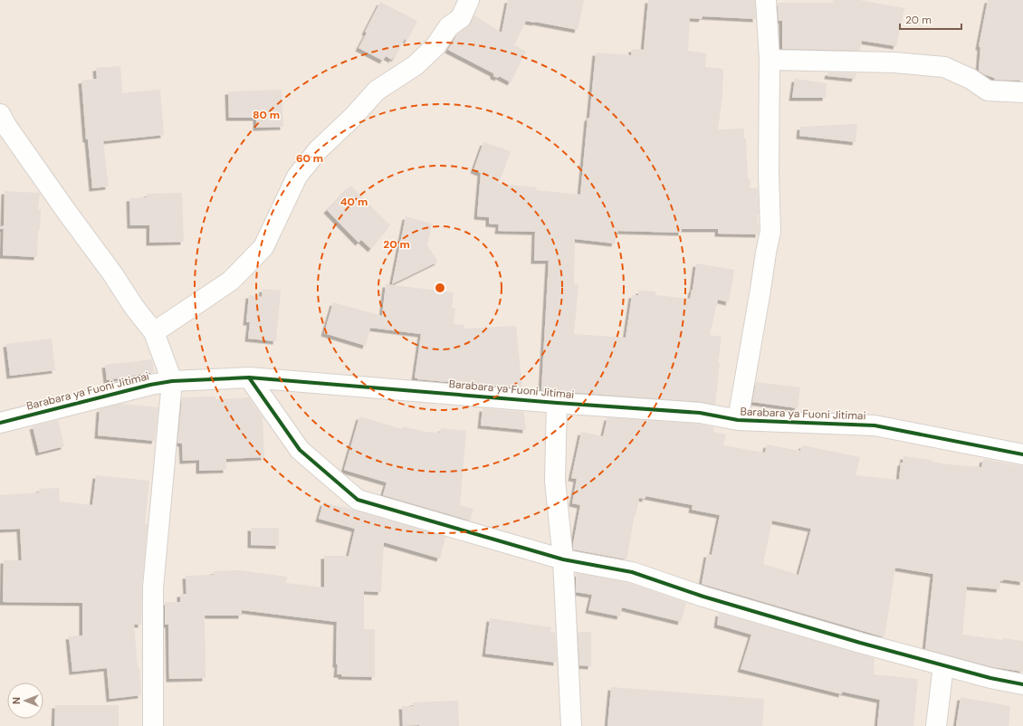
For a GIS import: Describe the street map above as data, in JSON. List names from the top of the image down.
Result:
{
  "streets": {
    "street": ["Barabara ya Fuoni Jitimai"]
  },
  "scale_bar": "20 m",
  "north": "left",
  "rings": [
    "80 m",
    "60 m",
    "40 m",
    "20 m"
  ]
}
